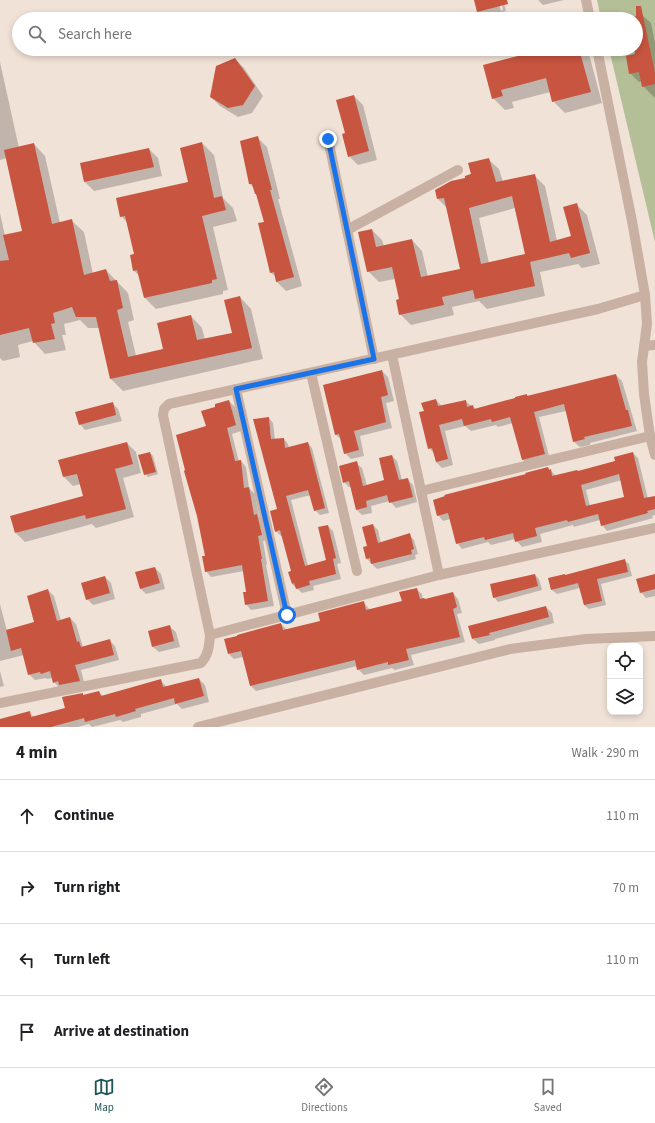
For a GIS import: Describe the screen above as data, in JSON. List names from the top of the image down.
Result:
{
  "page": {
    "search": "Search here",
    "heading": ["4 min", "Walk · 290 m"],
    "list": [
      ["Continue", "110 m"],
      ["Turn right", "70 m"],
      ["Turn left", "110 m"],
      "Arrive at destination"
    ],
    "nav": ["Map", "Directions", "Saved"]
  }
}
